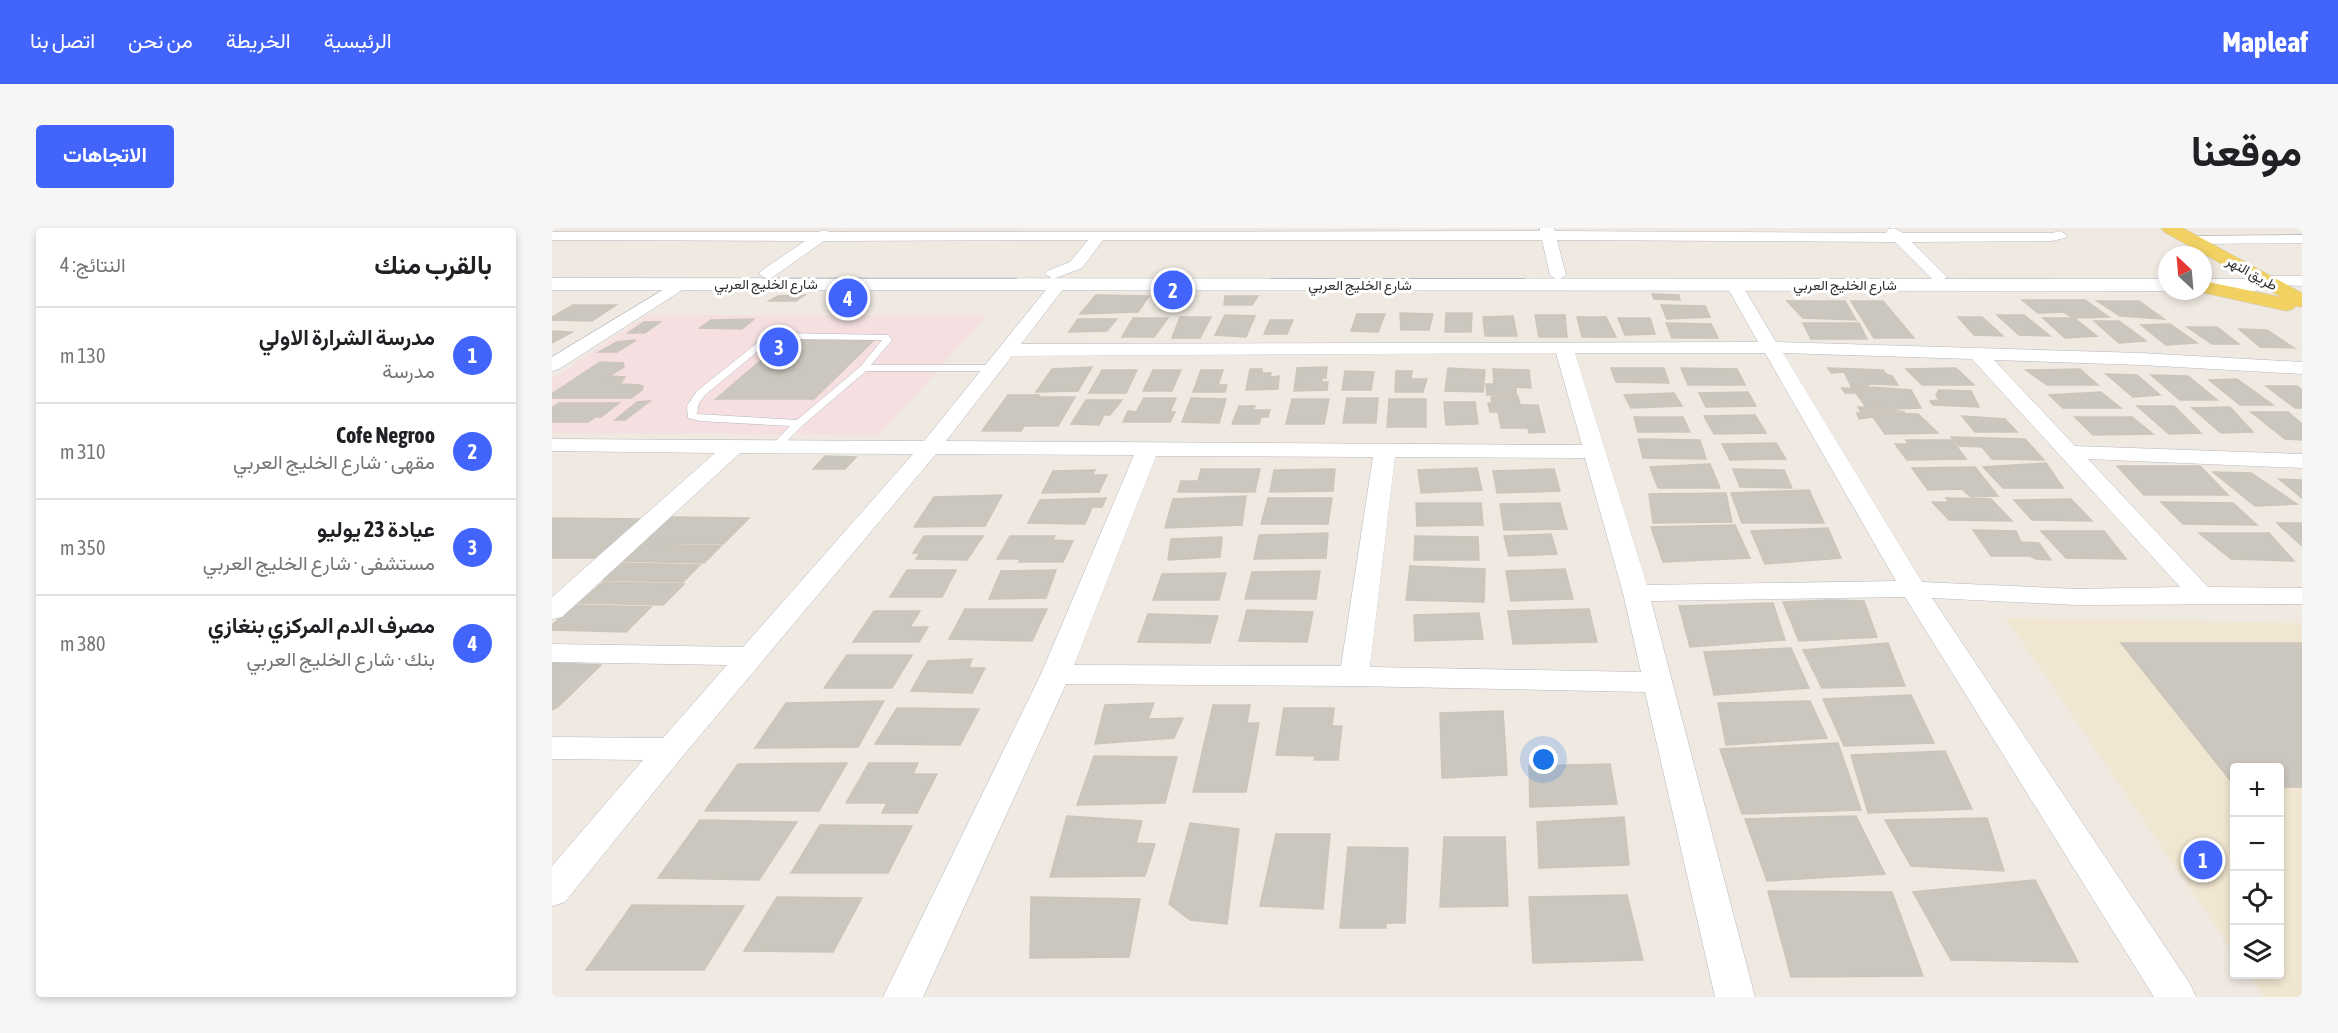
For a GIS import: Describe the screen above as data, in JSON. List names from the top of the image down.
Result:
{
  "streets": {
    "main road": ["طريق النهر", "شارع الخليج العربي"]
  },
  "north": "top left",
  "page": {
    "header": "Mapleaf",
    "nav": [
      "الرئيسية",
      "الخريطة",
      "من نحن",
      "اتصل بنا"
    ],
    "title": "موقعنا",
    "buttons": "الاتجاهات",
    "heading": ["بالقرب منك", "النتائج: 4"],
    "pins": [
      "2",
      "4",
      "3",
      "1"
    ],
    "list": [
      {
        "mark": "1",
        "name": "مدرسة الشرارة الاولي",
        "note": "مدرسة",
        "value": "130 m"
      },
      {
        "mark": "2",
        "name": "Cofe Negroo",
        "note": "مقهى · شارع الخليج العربي",
        "value": "310 m"
      },
      {
        "mark": "3",
        "name": "عيادة 23 يوليو",
        "note": "مستشفى · شارع الخليج العربي",
        "value": "350 m"
      },
      {
        "mark": "4",
        "name": "مصرف الدم المركزي بنغازي",
        "note": "بنك · شارع الخليج العربي",
        "value": "380 m"
      }
    ],
    "map_buttons": ["+", "−"]
  }
}
